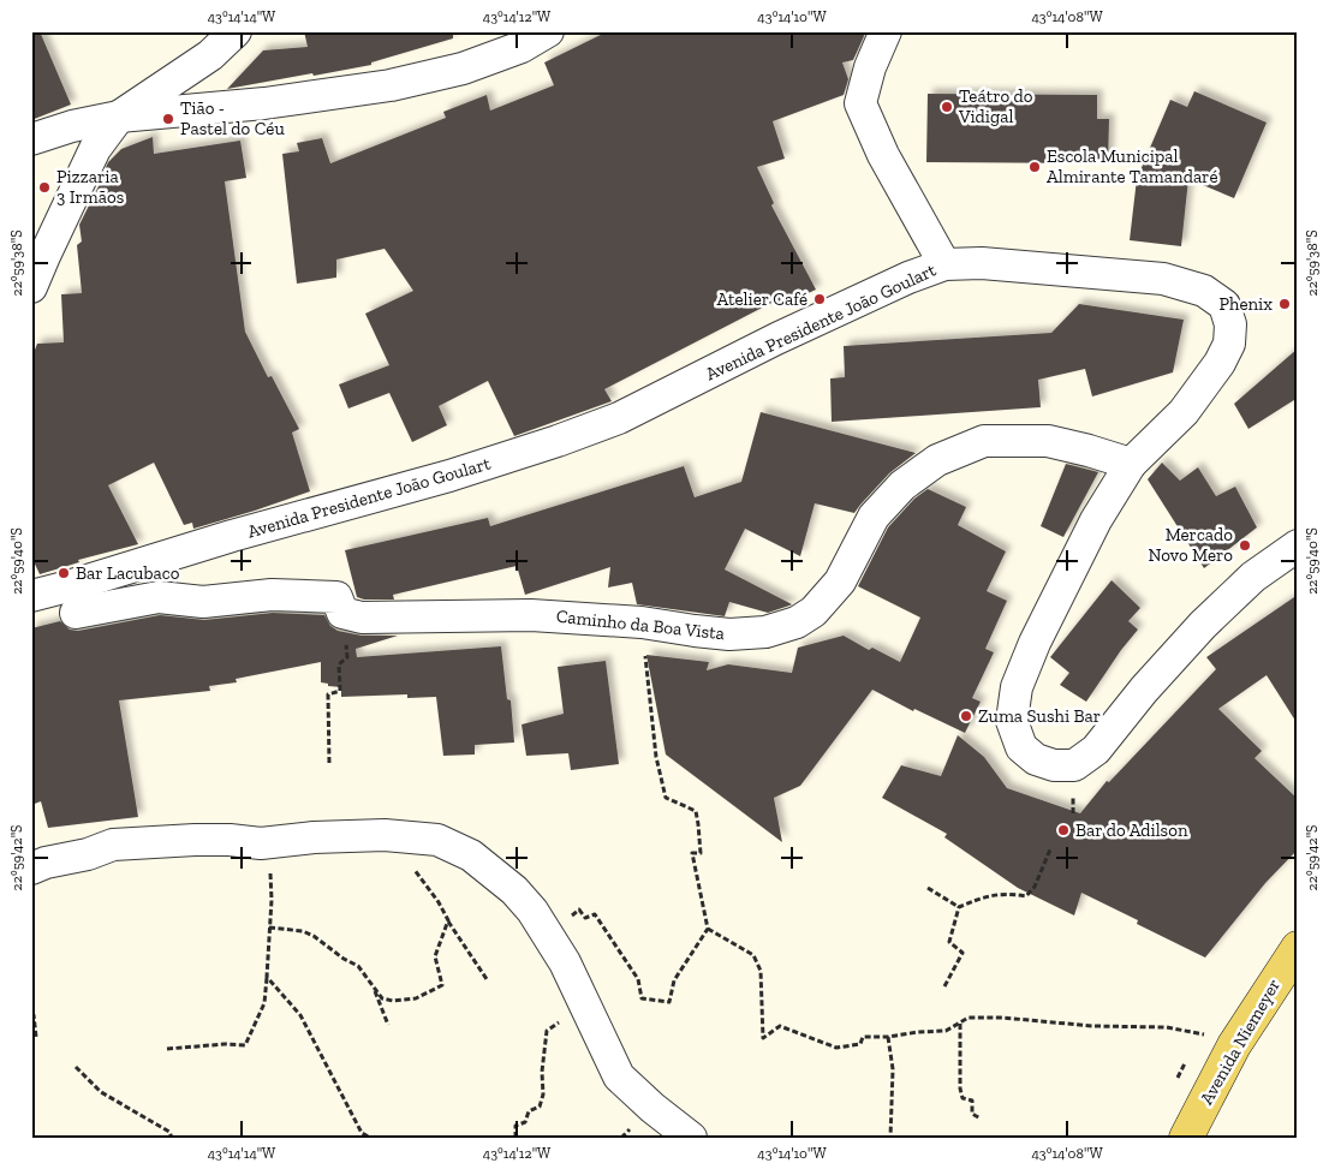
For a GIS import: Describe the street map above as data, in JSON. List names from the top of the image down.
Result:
{
  "streets": {
    "main road": ["Avenida Niemeyer"],
    "street": ["Avenida Presidente João Goulart", "Caminho da Boa Vista"]
  },
  "crossings": [
    ["Avenida Presidente João Goulart", "Caminho da Boa Vista"]
  ],
  "places": [
    "Teátro do Vidigal",
    "Tião - Pastel do Céu",
    "Escola Municipal Almirante Tamandaré",
    "Pizzaria 3 Irmãos",
    "Atelier Café",
    "Phenix",
    "Mercado Novo Mero",
    "Bar Lacubaco",
    "Zuma Sushi Bar",
    "Bar do Adilson"
  ],
  "coordinates": [
    "43°14'14\"W",
    "43°14'12\"W",
    "43°14'10\"W",
    "43°14'08\"W",
    "22°59'38\"S",
    "22°59'40\"S",
    "22°59'42\"S"
  ]
}
